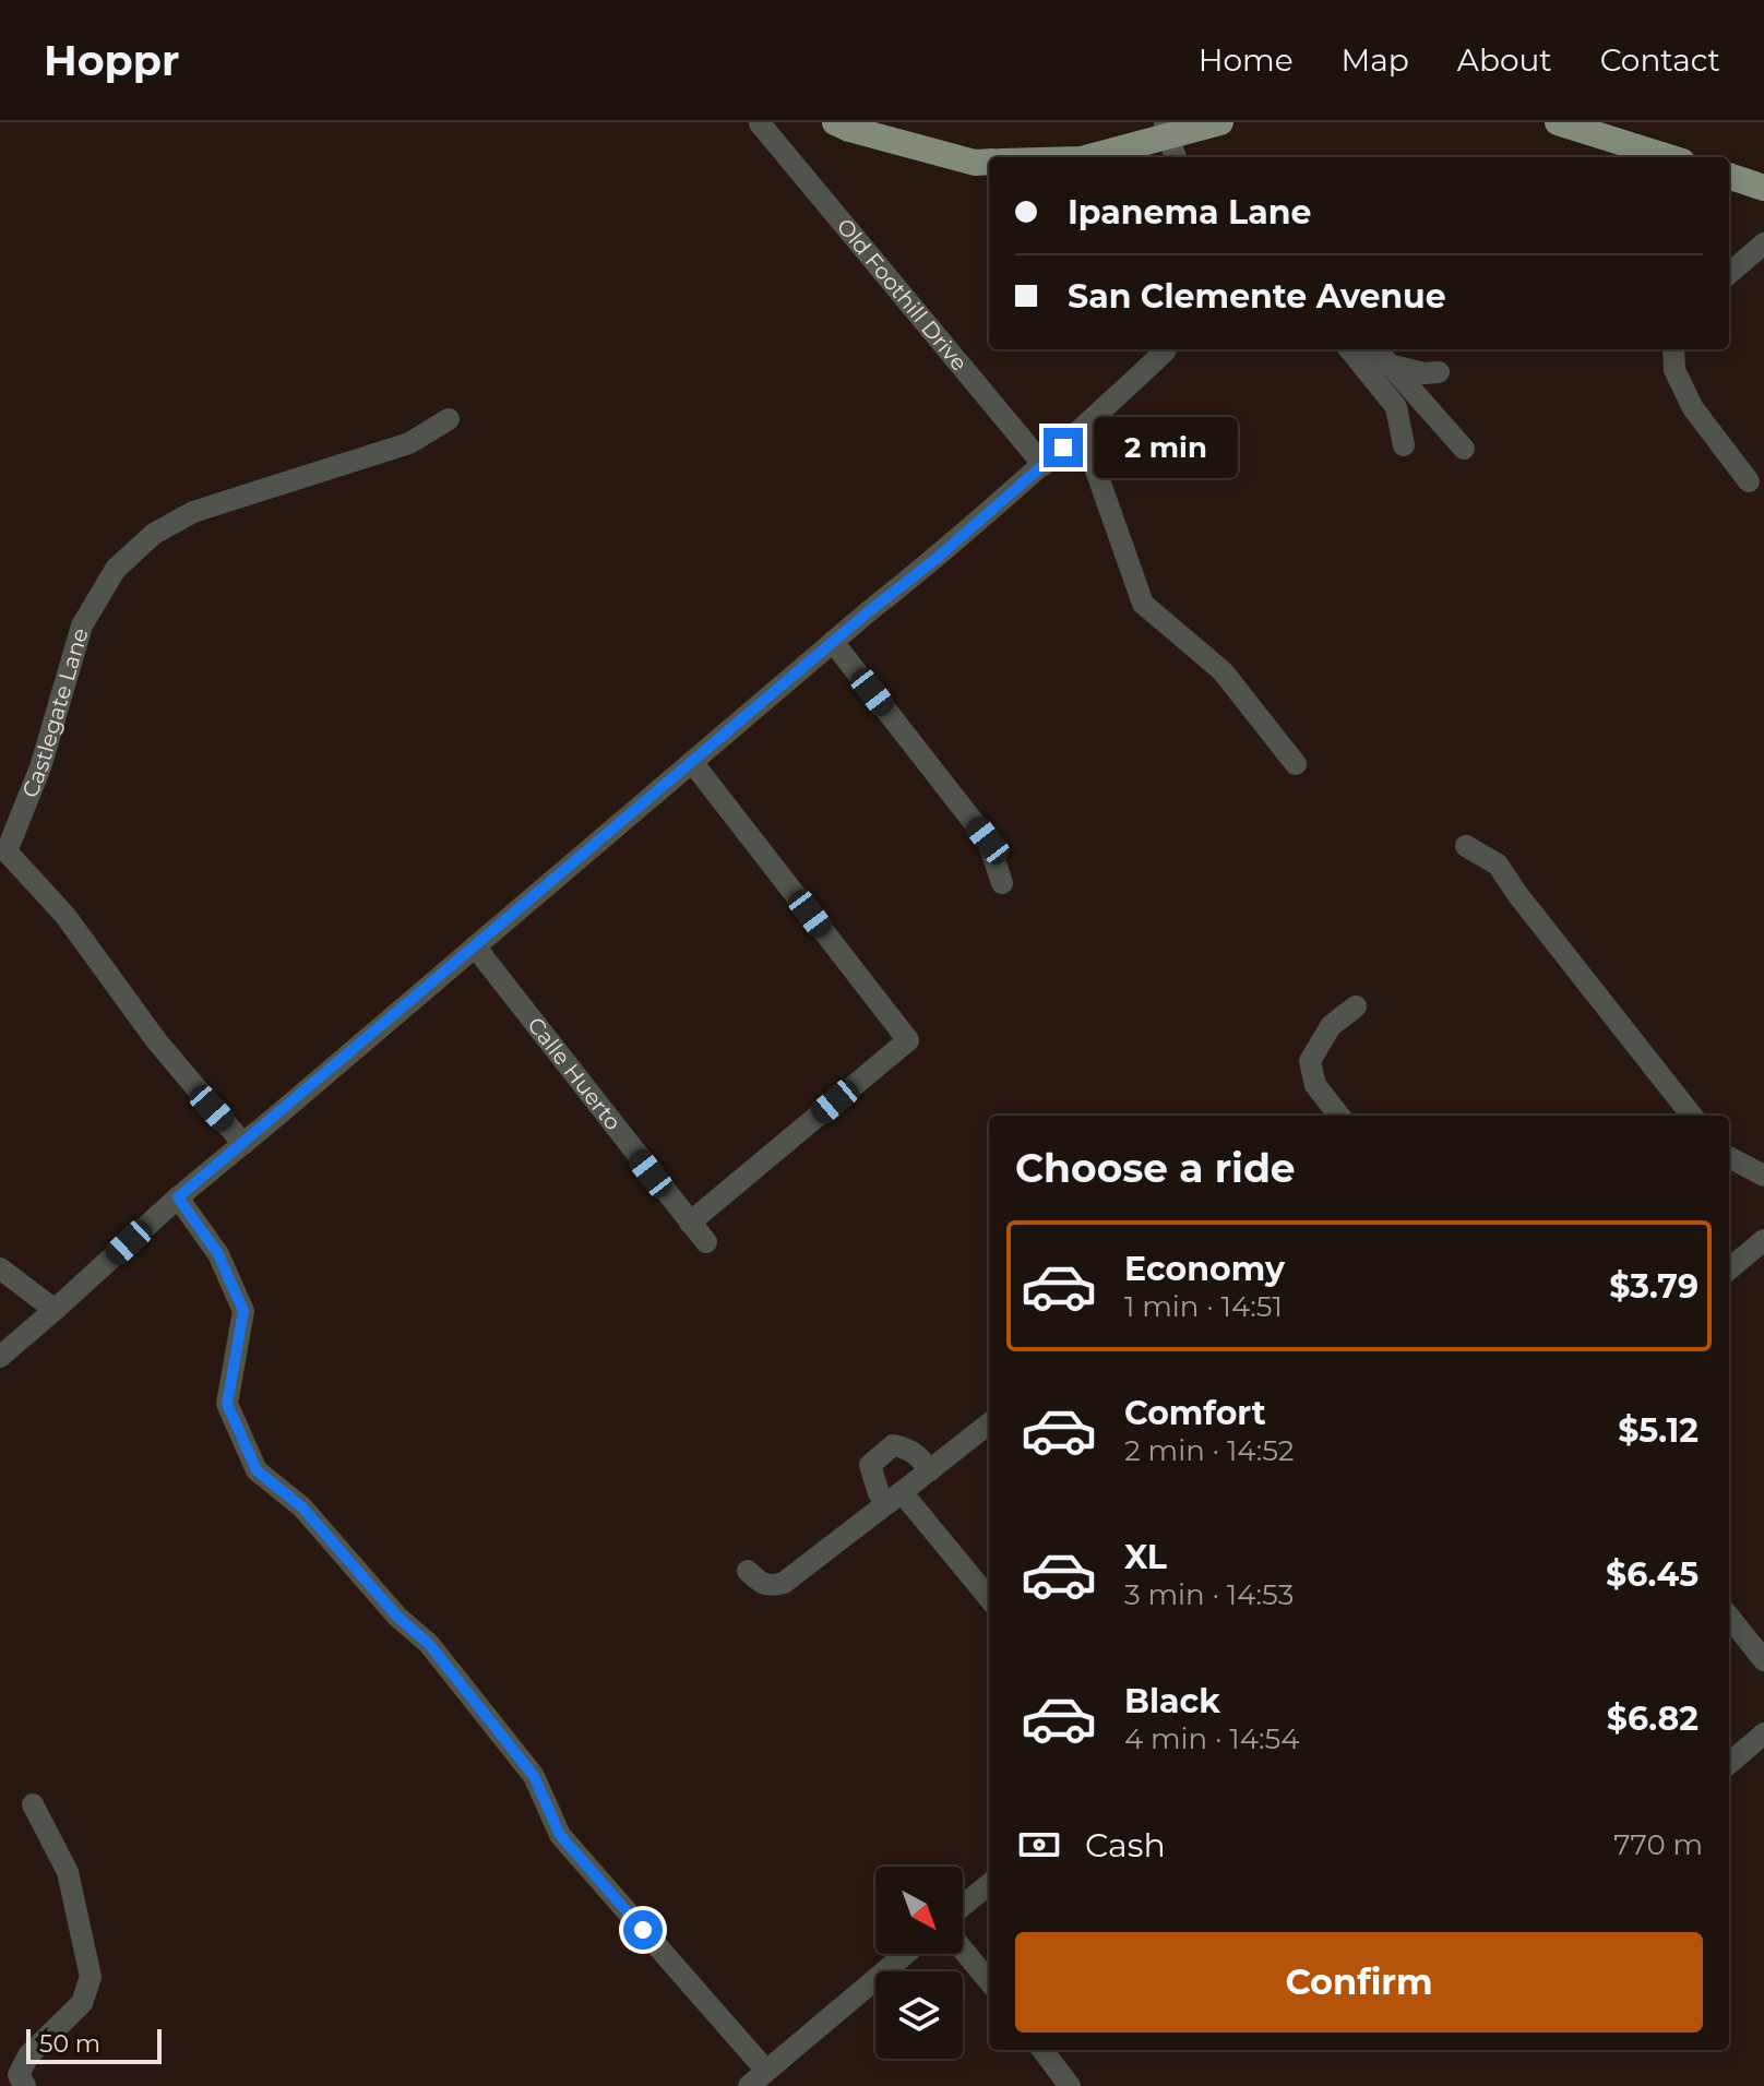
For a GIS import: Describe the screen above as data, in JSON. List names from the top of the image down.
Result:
{
  "streets": {
    "street": ["Old Foothill Drive", "Castlegate Lane", "Calle Huerto"]
  },
  "scale_bar": "50 m",
  "north": "bottom right",
  "page": {
    "header": "Hoppr",
    "nav": [
      "Home",
      "Map",
      "About",
      "Contact"
    ],
    "banner": ["Ipanema Lane", "San Clemente Avenue"],
    "bubble": "2 min",
    "heading": "Choose a ride",
    "list": [
      {
        "name": "Economy",
        "note": "1 min · 14:51",
        "value": "$3.79"
      },
      {
        "name": "Comfort",
        "note": "2 min · 14:52",
        "value": "$5.12"
      },
      {
        "name": "XL",
        "note": "3 min · 14:53",
        "value": "$6.45"
      },
      {
        "name": "Black",
        "note": "4 min · 14:54",
        "value": "$6.82"
      }
    ],
    "pay": ["Cash", "770 m"],
    "buttons": "Confirm",
    "scale": "50 m"
  }
}
